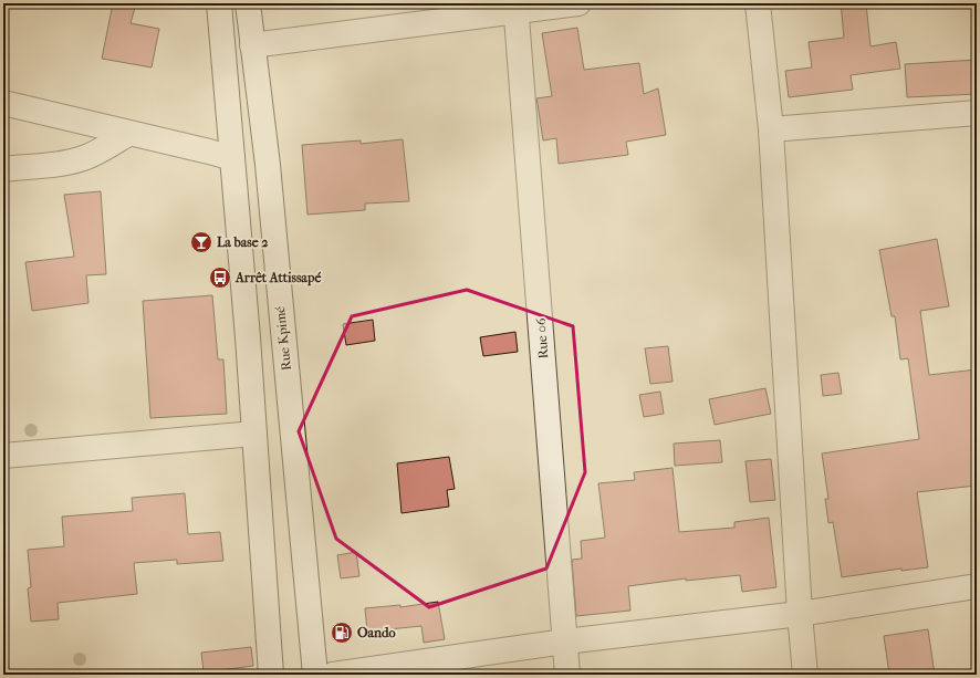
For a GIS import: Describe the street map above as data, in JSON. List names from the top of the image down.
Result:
{
  "streets": {
    "street": ["Rue Kpimé", "Rue 06"]
  },
  "places": {
    "bar": ["La base 2"],
    "bus stop": ["Arrêt Attissapé"],
    "fuel station": ["Oando"]
  }
}
